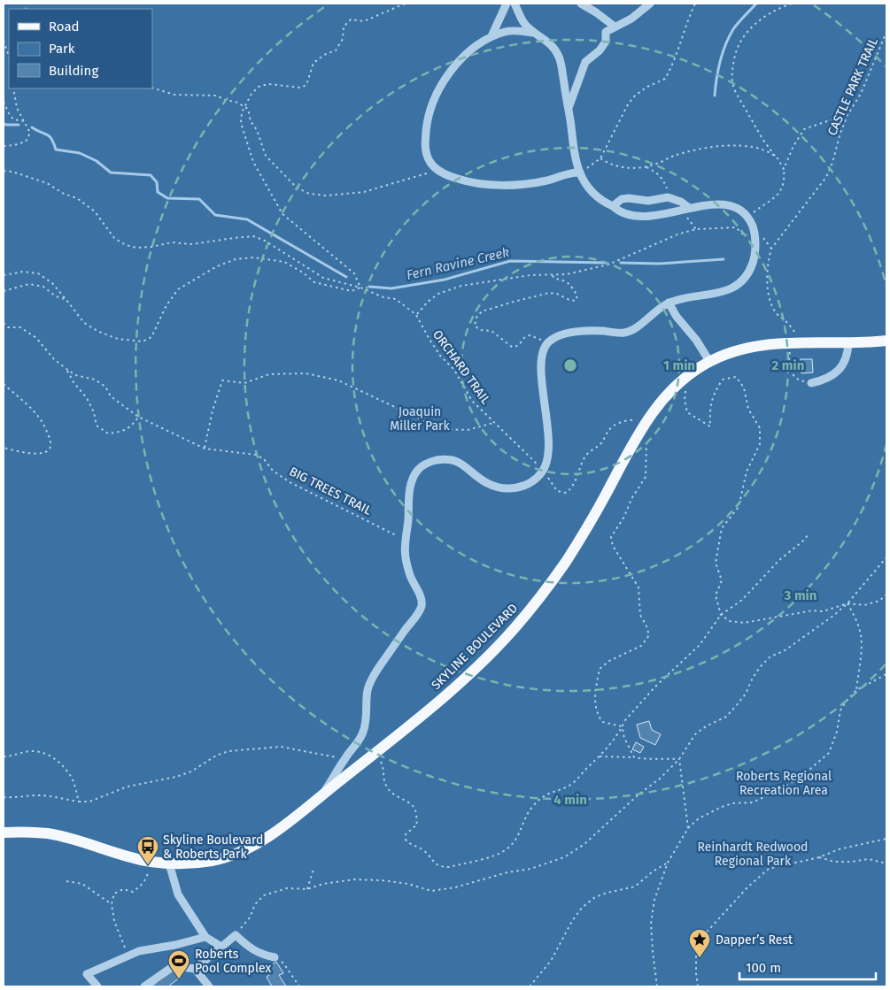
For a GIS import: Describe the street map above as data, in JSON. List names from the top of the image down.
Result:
{
  "streets": {
    "main road": ["SKYLINE BOULEVARD"],
    "path": ["CASTLE PARK TRAIL", "ORCHARD TRAIL", "BIG TREES TRAIL"]
  },
  "crossings": [
    ["ORCHARD TRAIL", "SKYLINE BOULEVARD"]
  ],
  "water": ["Fern Ravine Creek"],
  "parks": ["Joaquin Miller Park", "Roberts Regional Recreation Area", "Reinhardt Redwood Regional Park"],
  "places": {
    "bus stop": ["Skyline Boulevard & Roberts Park"],
    "place": ["Dapper’s Rest"],
    "sports": ["Roberts Pool Complex"]
  },
  "legend": ["Road", "Park", "Building"],
  "scale_bar": "100 m",
  "rings": [
    "1 min",
    "2 min",
    "3 min",
    "4 min"
  ]
}
